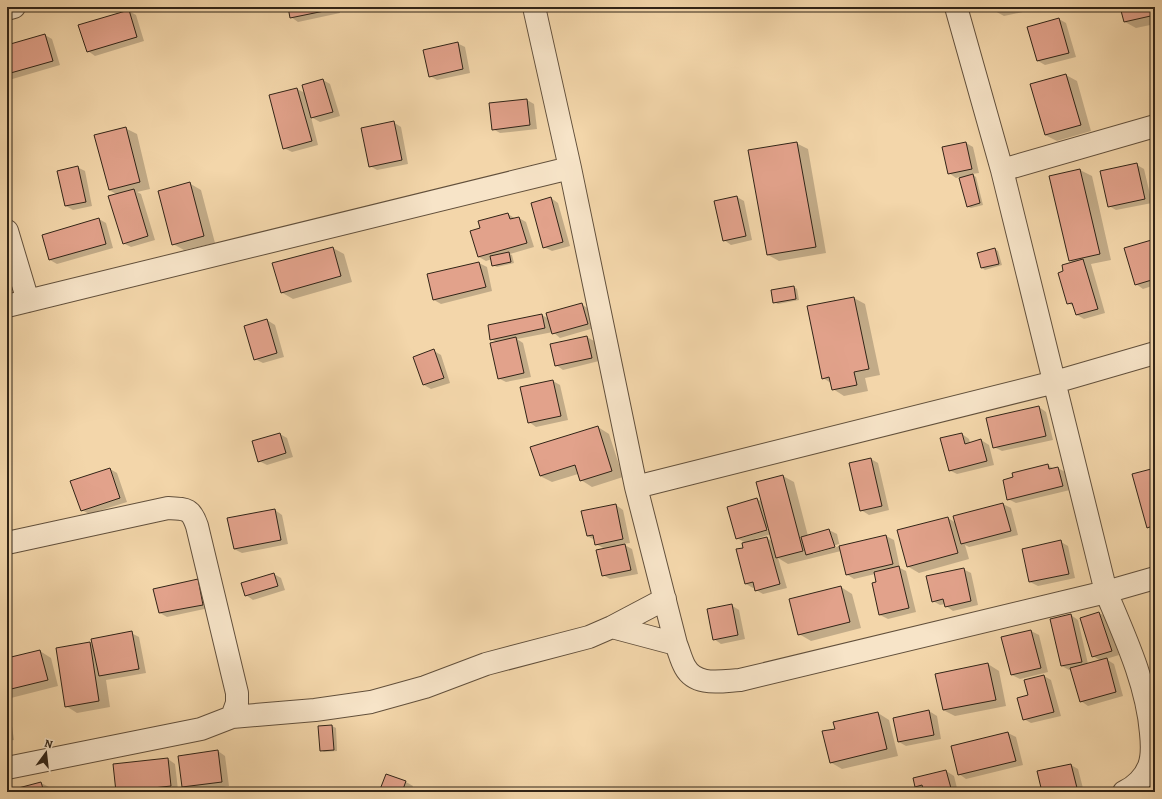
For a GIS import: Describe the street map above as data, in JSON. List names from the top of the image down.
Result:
{
  "north": "top"
}
